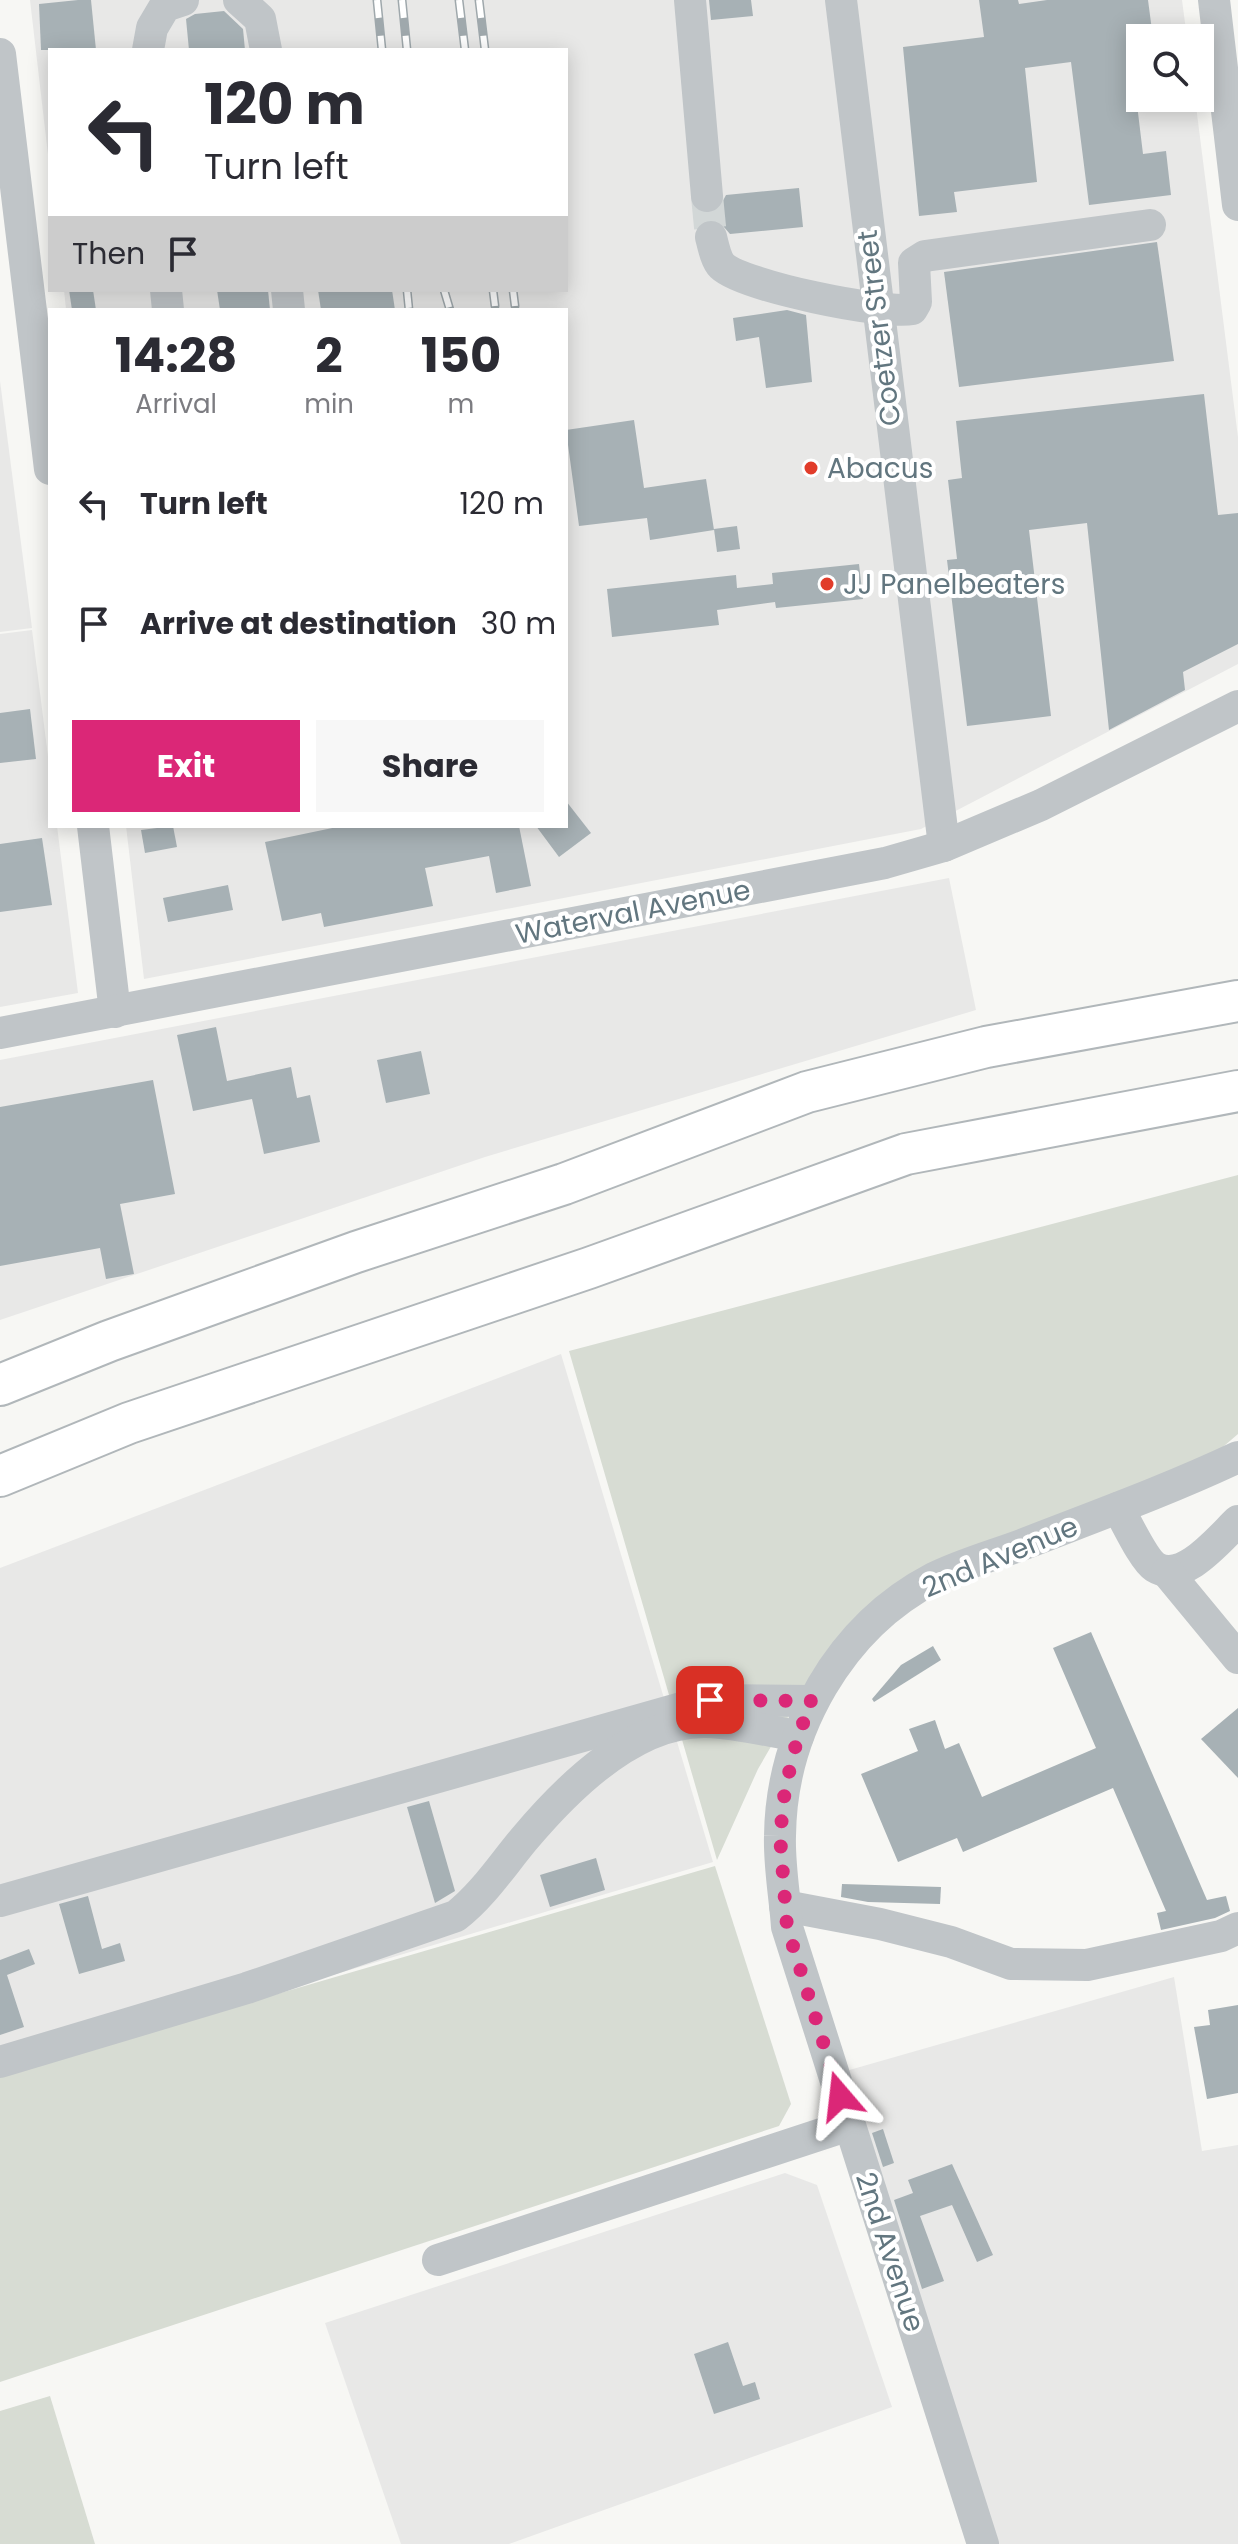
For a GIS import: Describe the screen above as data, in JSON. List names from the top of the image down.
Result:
{
  "streets": {
    "street": ["Coetzer Street", "Waterval Avenue", "2nd Avenue"]
  },
  "crossings": [
    ["Coetzer Street", "Waterval Avenue"]
  ],
  "places": ["Abacus", "JJ Panelbeaters"],
  "page": {
    "turn": ["120 m", "Turn left"],
    "then": "Then",
    "eta": [
      "14:28",
      "Arrival",
      "2",
      "min",
      "150",
      "m"
    ],
    "list": [
      {
        "name": "Turn left",
        "value": "120 m"
      },
      {
        "name": "Arrive at destination",
        "value": "30 m"
      }
    ],
    "buttons": ["Exit", "Share"]
  }
}
